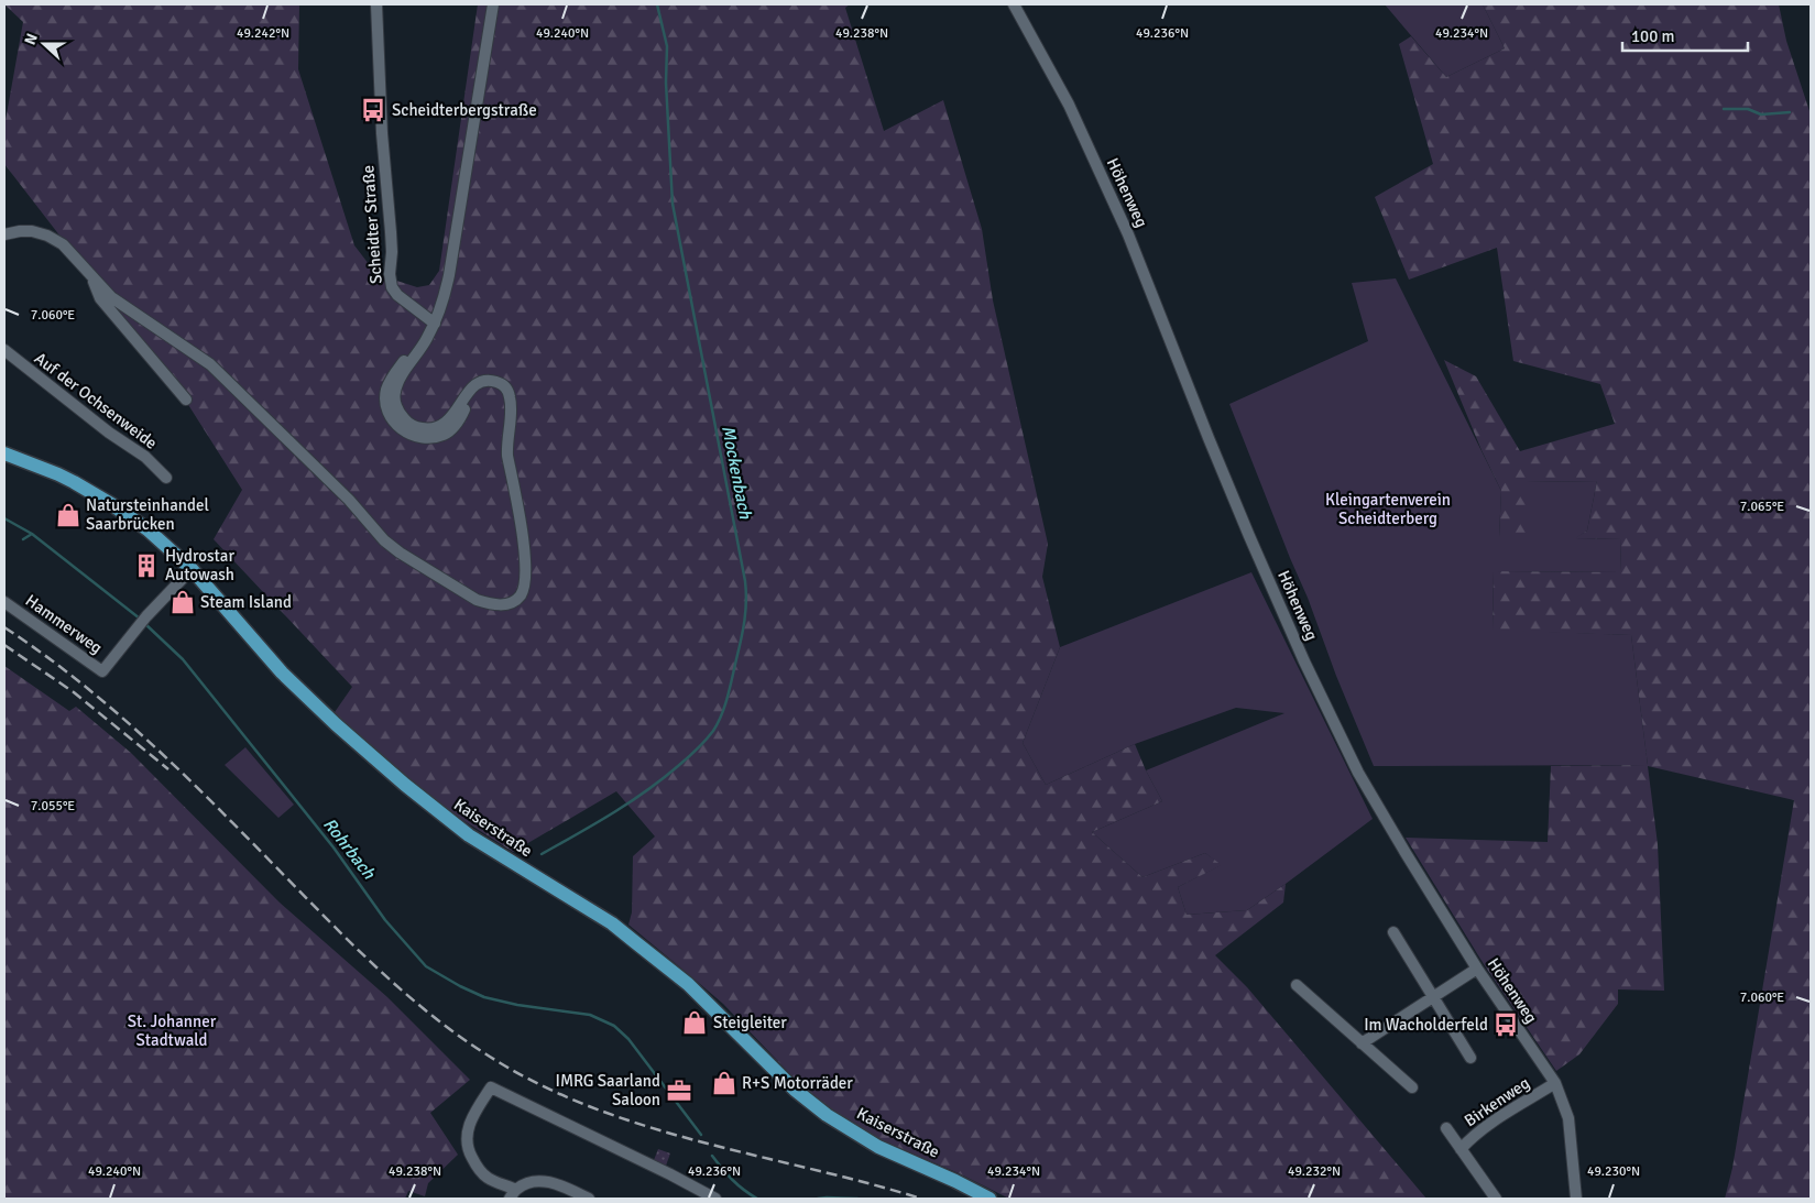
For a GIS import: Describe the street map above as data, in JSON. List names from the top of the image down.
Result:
{
  "streets": {
    "main road": ["Kaiserstraße"],
    "street": [
      "Höhenweg",
      "Scheidter Straße",
      "Auf der Ochsenweide",
      "Hammerweg",
      "Birkenweg"
    ]
  },
  "crossings": [
    ["Höhenweg", "Birkenweg"],
    ["Hammerweg", "Kaiserstraße"]
  ],
  "water": ["Mockenbach", "Rohrbach"],
  "parks": ["Kleingartenverein Scheidterberg", "St. Johanner Stadtwald"],
  "places": {
    "bus stop": ["Scheidterbergstraße", "Im Wacholderfeld"],
    "shop": [
      "Natursteinhandel Saarbrücken",
      "Steam Island",
      "Steigleiter",
      "R+S Motorräder"
    ],
    "building": ["Hydrostar Autowash"],
    "office": ["IMRG Saarland Saloon"]
  },
  "scale_bar": "100 m",
  "north": "left",
  "coordinates": [
    "49.242°N",
    "49.240°N",
    "49.238°N",
    "49.236°N",
    "49.234°N",
    "7.060°E",
    "7.065°E",
    "7.055°E",
    "49.232°N",
    "49.230°N"
  ]
}
